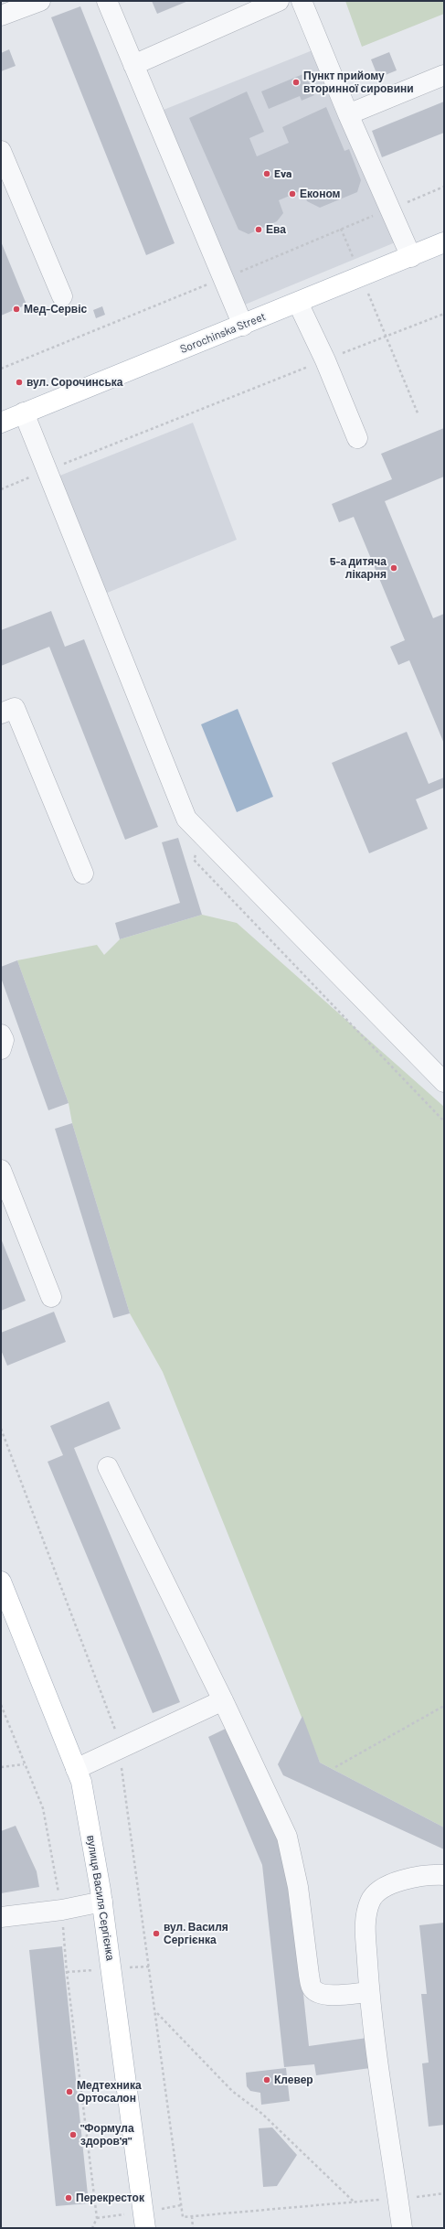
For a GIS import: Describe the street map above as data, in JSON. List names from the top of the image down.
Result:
{
  "streets": {
    "main road": ["Sorochinska Street", "вулиця Василя Сергієнка"]
  },
  "places": [
    "Пункт прийому вторинної сировини",
    "Eva",
    "Економ",
    "Ева",
    "Мед-Сервіс",
    "вул. Сорочинська",
    "5-а дитяча лікарня",
    "вул. Василя Сергієнка",
    "Клевер",
    "Медтехника Ортосалон",
    "\"Формула здоров'я\"",
    "Перекресток"
  ]
}
